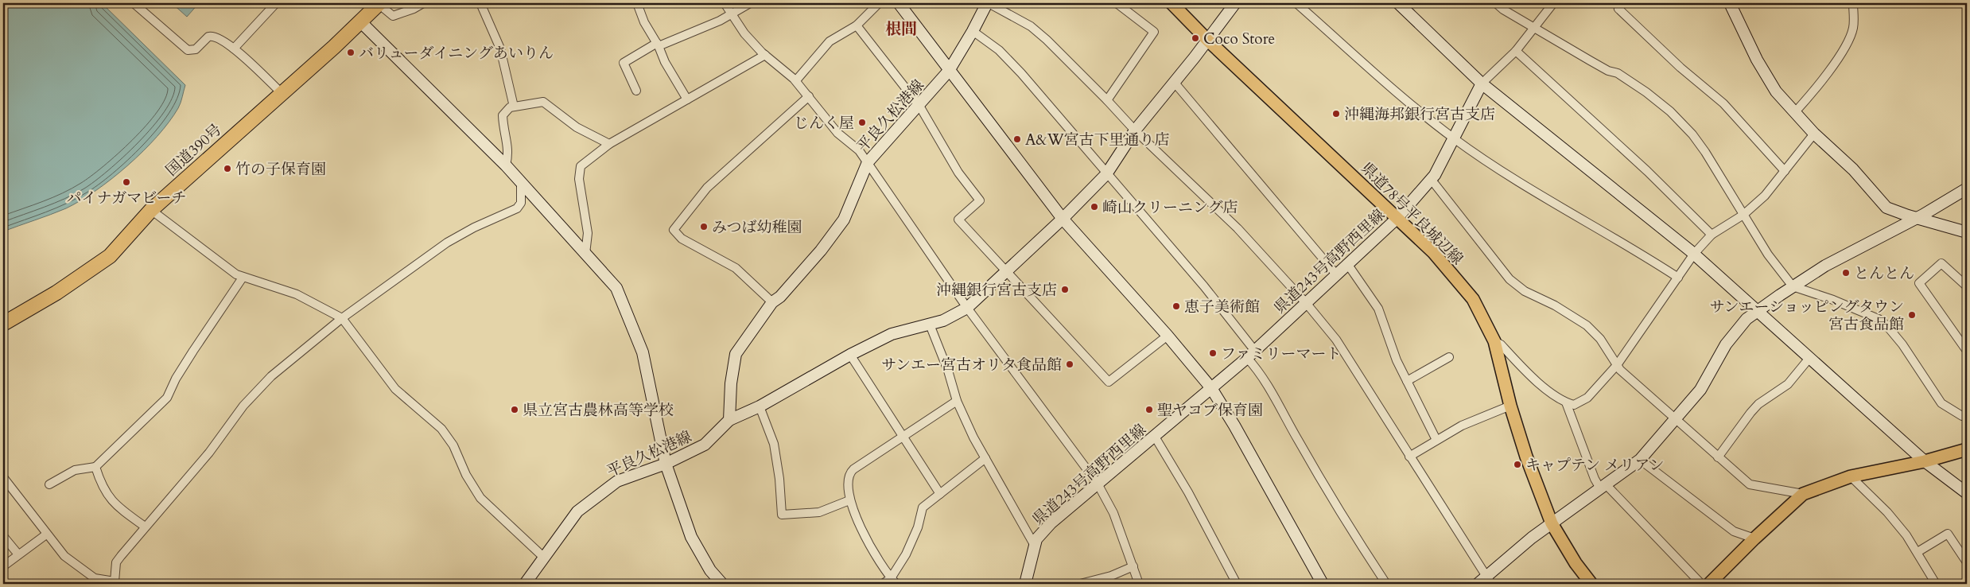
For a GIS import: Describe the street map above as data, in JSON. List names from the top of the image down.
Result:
{
  "streets": {
    "highway": ["国道390号"],
    "main road": ["県道78号平良城辺線"],
    "street": ["平良久松港線", "県道243号高野西里線"]
  },
  "crossings": [
    ["県道78号平良城辺線", "県道243号高野西里線"]
  ],
  "districts": ["根間"],
  "places": [
    "Coco Store",
    "バリューダイニングあいりん",
    "沖縄海邦銀行宮古支店",
    "じんく屋",
    "A&W宮古下里通り店",
    "竹の子保育園",
    "パイナガマビーチ",
    "崎山クリーニング店",
    "みつば幼稚園",
    "とんとん",
    "沖縄銀行宮古支店",
    "恵子美術館",
    "サンエーショッピングタウン 宮古食品館",
    "ファミリーマート",
    "サンエー宮古オリタ食品館",
    "県立宮古農林高等学校",
    "聖ヤコブ保育園",
    "キャプテン メリアン"
  ]
}
